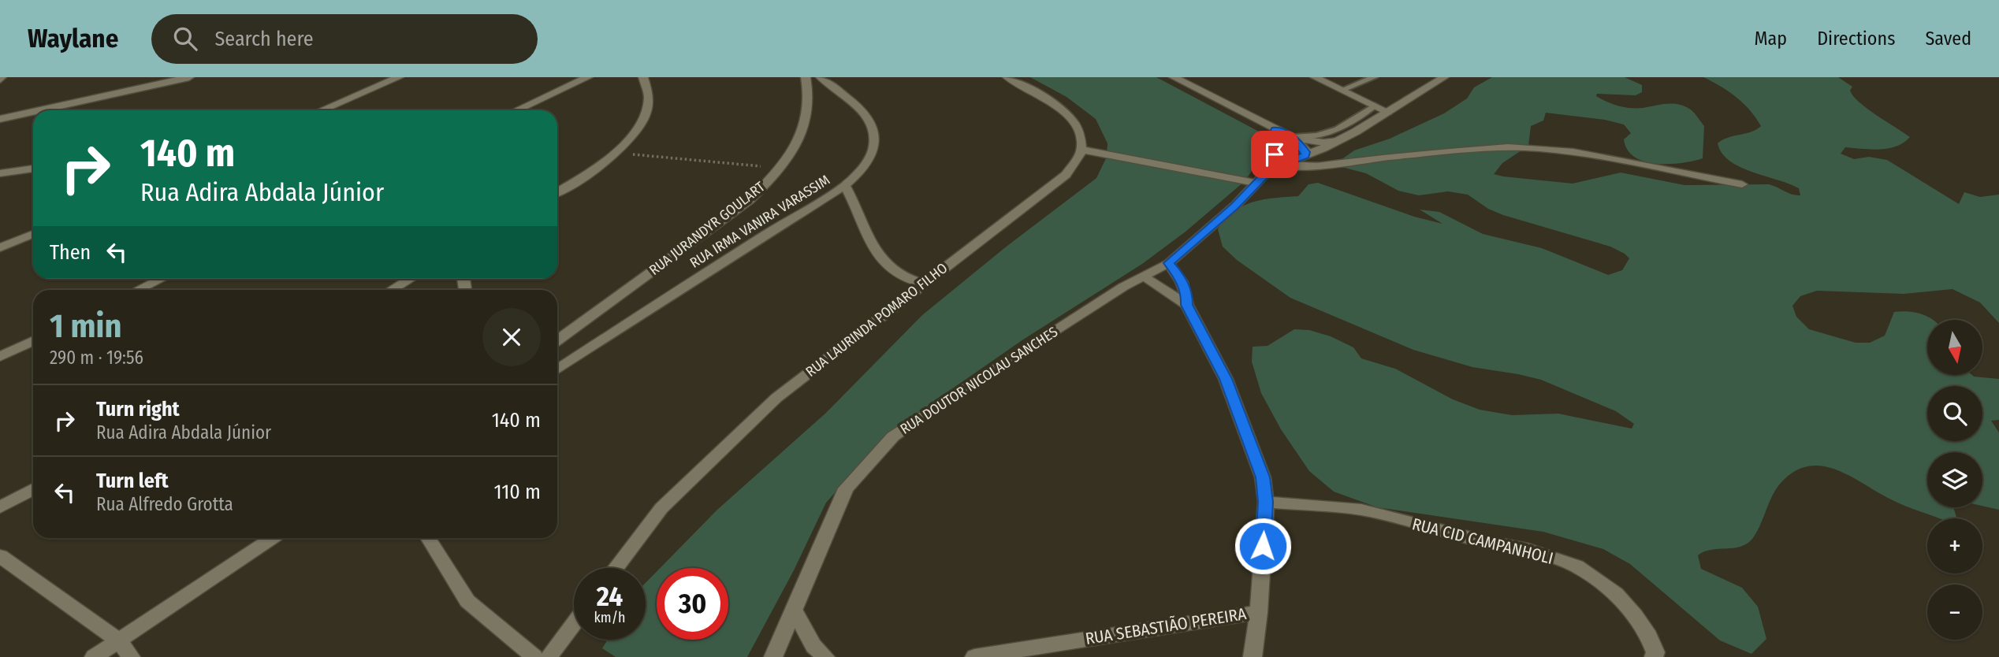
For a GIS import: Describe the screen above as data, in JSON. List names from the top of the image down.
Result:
{
  "streets": {
    "street": [
      "RUA IRMA VANIRA VARASSIM",
      "RUA JURANDYR GOULART",
      "RUA LAURINDA POMARO FILHO",
      "RUA DOUTOR NICOLAU SANCHES",
      "RUA CID CAMPANHOLI",
      "RUA SEBASTIÃO PEREIRA"
    ]
  },
  "crossings": [
    ["RUA IRMA VANIRA VARASSIM", "RUA LAURINDA POMARO FILHO"]
  ],
  "north": "bottom",
  "page": {
    "header": "Waylane",
    "search": "Search here",
    "nav": ["Map", "Directions", "Saved"],
    "turn": ["140 m", "Rua Adira Abdala Júnior"],
    "then": "Then",
    "heading": ["1 min", "290 m · 19:56"],
    "map_buttons": ["+", "−"],
    "list": [
      {
        "name": "Turn right",
        "note": "Rua Adira Abdala Júnior",
        "value": "140 m"
      },
      {
        "name": "Turn left",
        "note": "Rua Alfredo Grotta",
        "value": "110 m"
      }
    ],
    "speed": "24 km/h",
    "limit": "30"
  }
}
